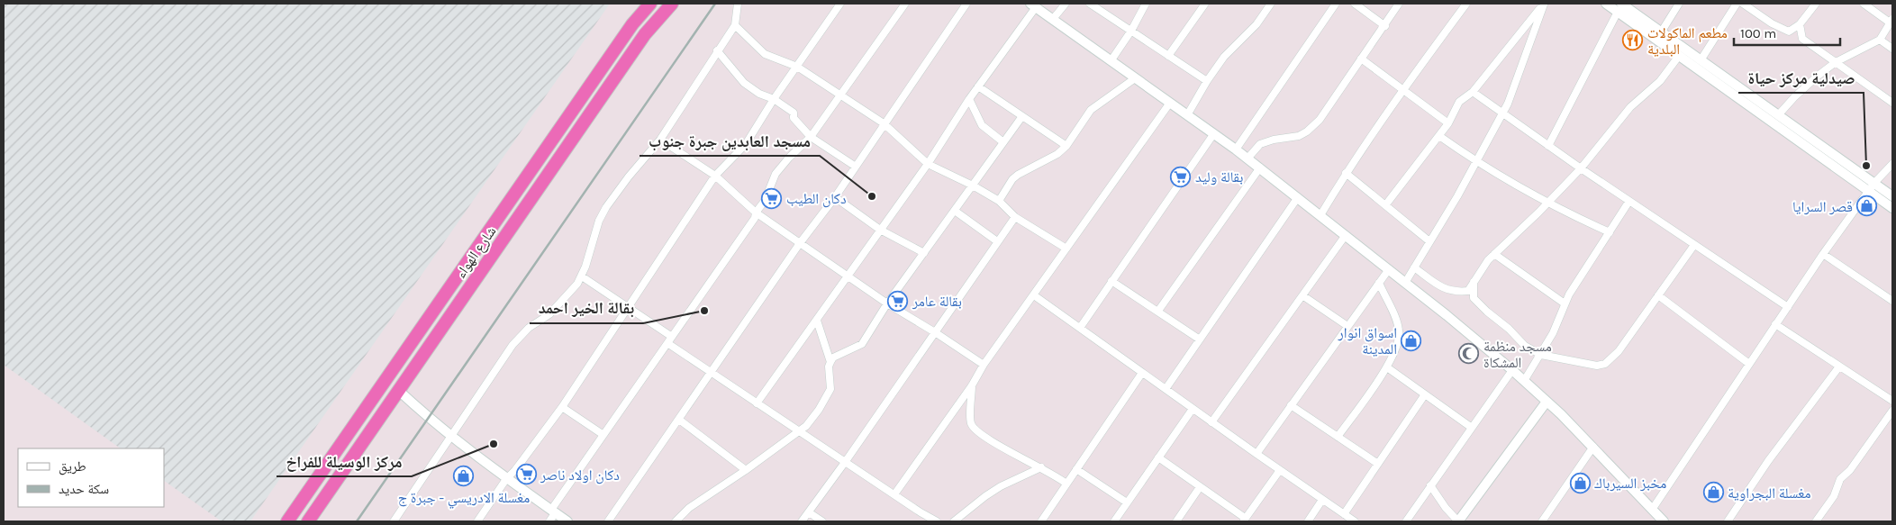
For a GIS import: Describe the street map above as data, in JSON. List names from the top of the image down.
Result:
{
  "streets": {
    "highway": ["شارع الهواء"]
  },
  "places": {
    "restaurant": ["مطعم الماكولات البلدية"],
    "other": [
      "صيدلية مركز حياة",
      "مسجد العابدين جبرة جنوب",
      "بقالة الخير احمد",
      "مركز الوسيلة للفراخ"
    ],
    "supermarket": [
      "بقالة وليد",
      "دكان الطيب",
      "بقالة عامر",
      "دكان اولاد ناصر"
    ],
    "shop": [
      "قصر السرايا",
      "اسواق انوار المدينة",
      "مغسلة الادريسي - جبرة ج",
      "مخبز السيرباك",
      "مغسلة البجراوية"
    ],
    "mosque": ["مسجد منظمة المشكاة"]
  },
  "legend": ["طريق", "سكة حديد"],
  "scale_bar": "100 m"
}
